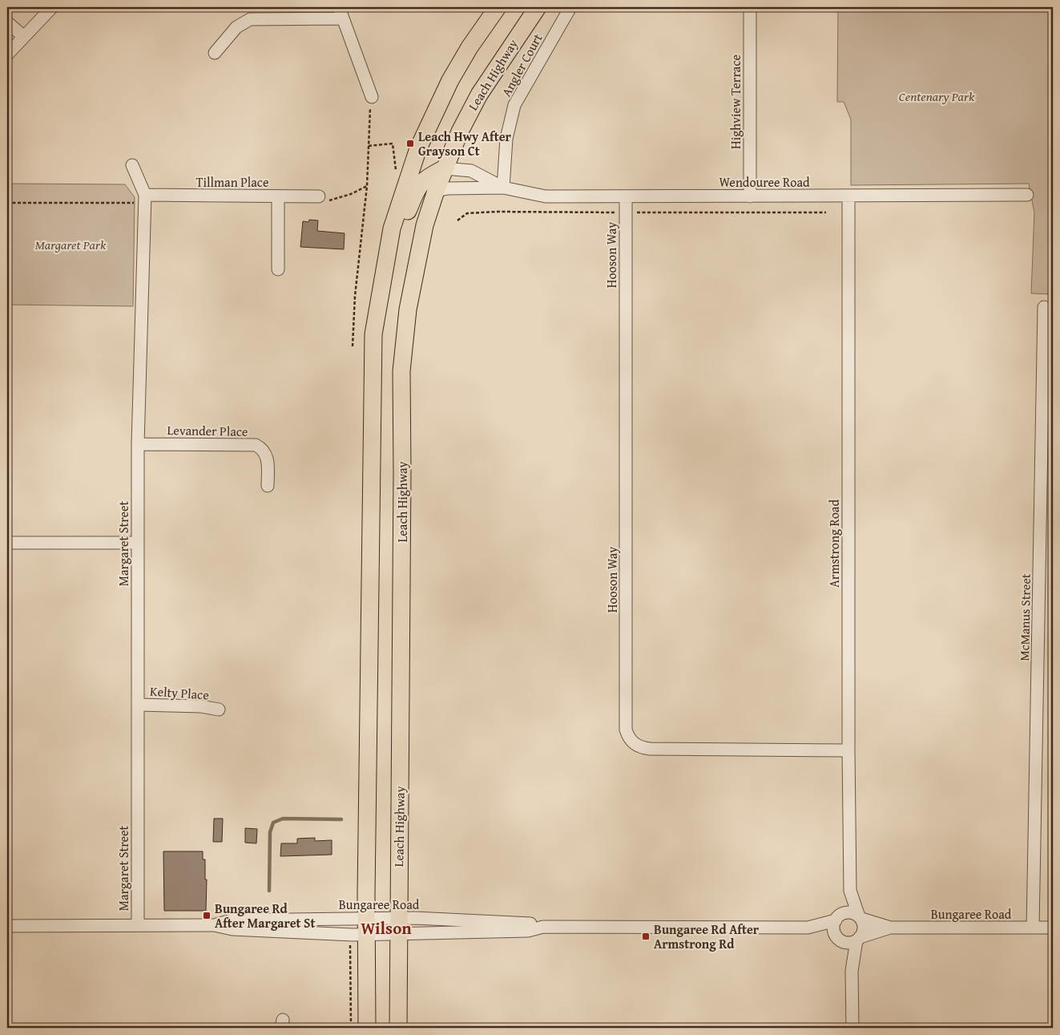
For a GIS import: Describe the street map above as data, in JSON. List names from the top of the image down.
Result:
{
  "streets": {
    "highway": ["Leach Highway"],
    "street": [
      "Angler Court",
      "Highview Terrace",
      "Tillman Place",
      "Wendouree Road",
      "Hooson Way",
      "Levander Place",
      "Margaret Street",
      "Armstrong Road",
      "McManus Street",
      "Kelty Place",
      "Bungaree Road"
    ]
  },
  "crossings": [
    ["Angler Court", "Wendouree Road"],
    ["Leach Highway", "Wendouree Road"],
    ["Leach Highway", "Bungaree Road"],
    ["Highview Terrace", "Wendouree Road"],
    ["Tillman Place", "Margaret Street"],
    ["Wendouree Road", "Hooson Way"],
    ["Wendouree Road", "Armstrong Road"],
    ["Hooson Way", "Armstrong Road"],
    ["Levander Place", "Margaret Street"],
    ["Margaret Street", "Kelty Place"],
    ["Margaret Street", "Bungaree Road"],
    ["Armstrong Road", "Bungaree Road"],
    ["McManus Street", "Bungaree Road"]
  ],
  "districts": ["Wilson"],
  "parks": ["Centenary Park", "Margaret Park"],
  "places": {
    "transit": ["Leach Hwy After Grayson Ct", "Bungaree Rd After Margaret St", "Bungaree Rd After Armstrong Rd"]
  }
}
